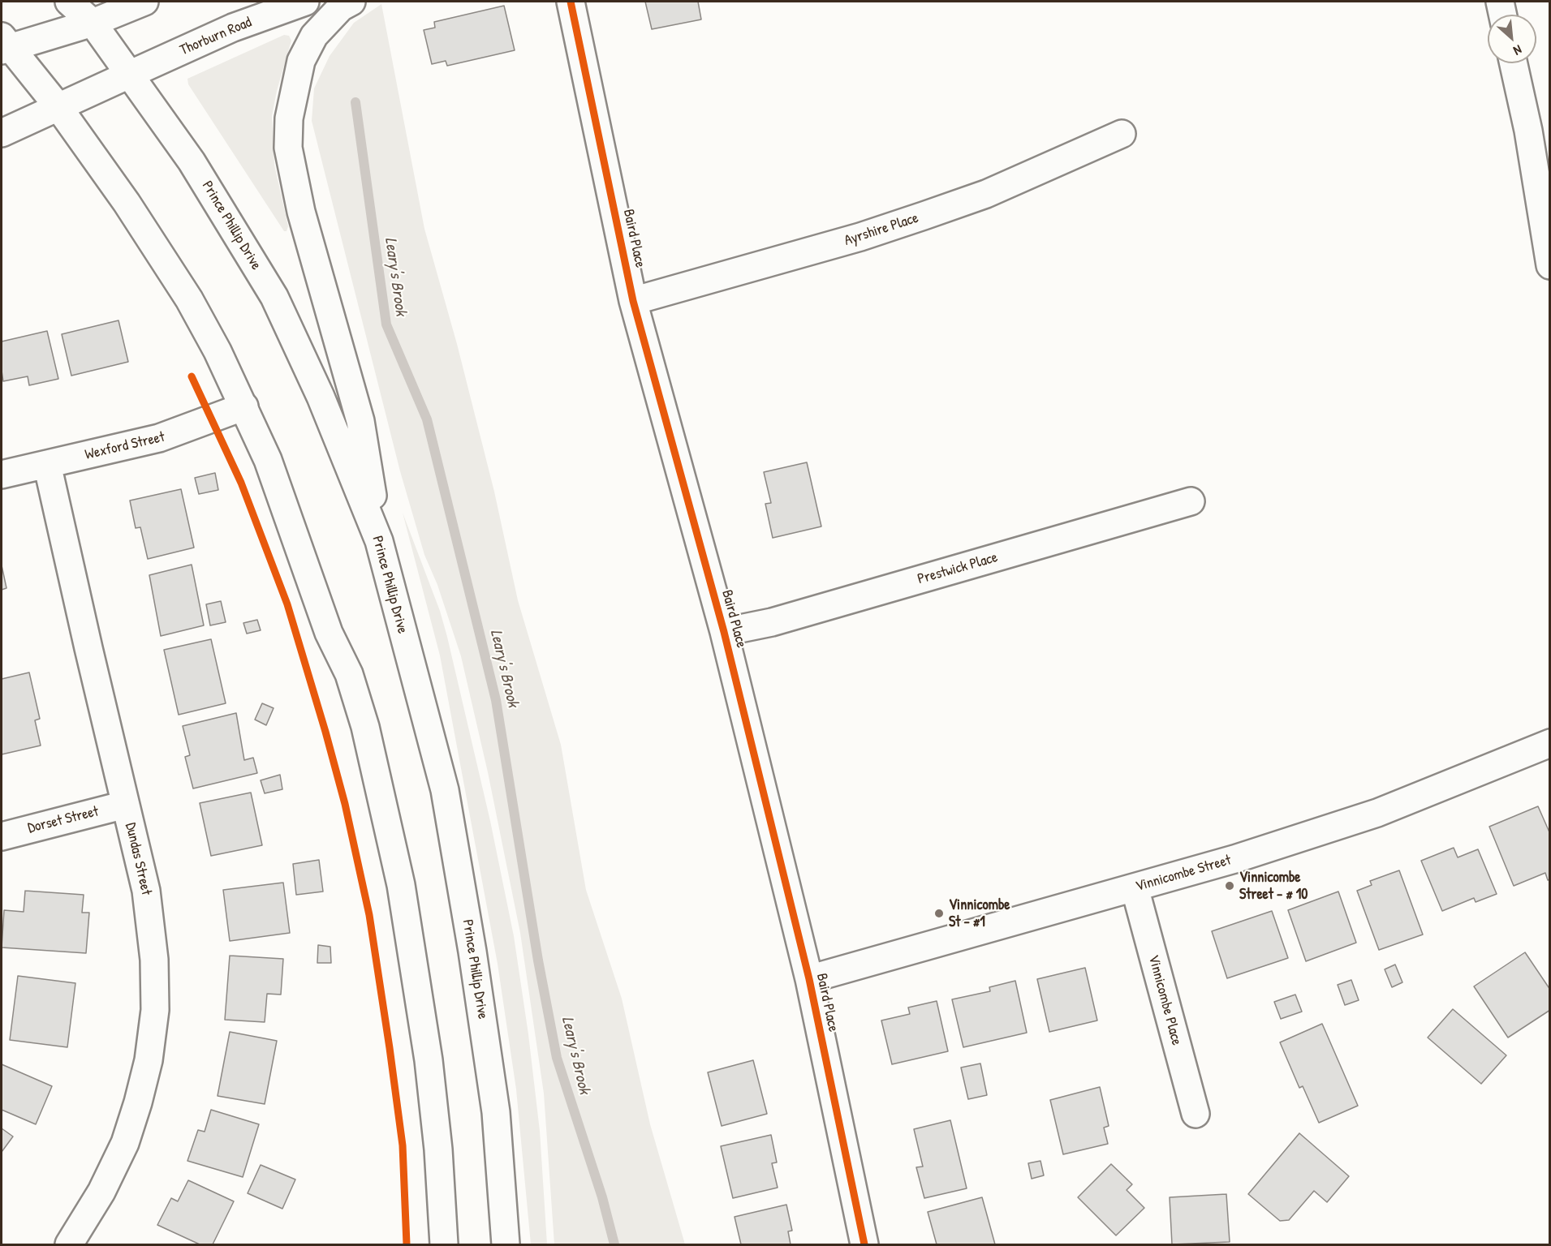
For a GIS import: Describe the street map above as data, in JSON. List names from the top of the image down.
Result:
{
  "streets": {
    "street": [
      "Thorburn Road",
      "Prince Phillip Drive",
      "Ayrshire Place",
      "Baird Place",
      "Wexford Street",
      "Prestwick Place",
      "Dorset Street",
      "Dundas Street",
      "Vinnicombe Street",
      "Vinnicombe Place"
    ]
  },
  "crossings": [
    ["Thorburn Road", "Prince Phillip Drive"],
    ["Ayrshire Place", "Baird Place"],
    ["Baird Place", "Prestwick Place"],
    ["Baird Place", "Vinnicombe Street"],
    ["Wexford Street", "Dundas Street"],
    ["Dorset Street", "Dundas Street"],
    ["Vinnicombe Street", "Vinnicombe Place"]
  ],
  "water": ["Leary's Brook"],
  "places": ["Vinnicombe Street - # 10", "Vinnicombe St - #1"],
  "north": "bottom right"
}
